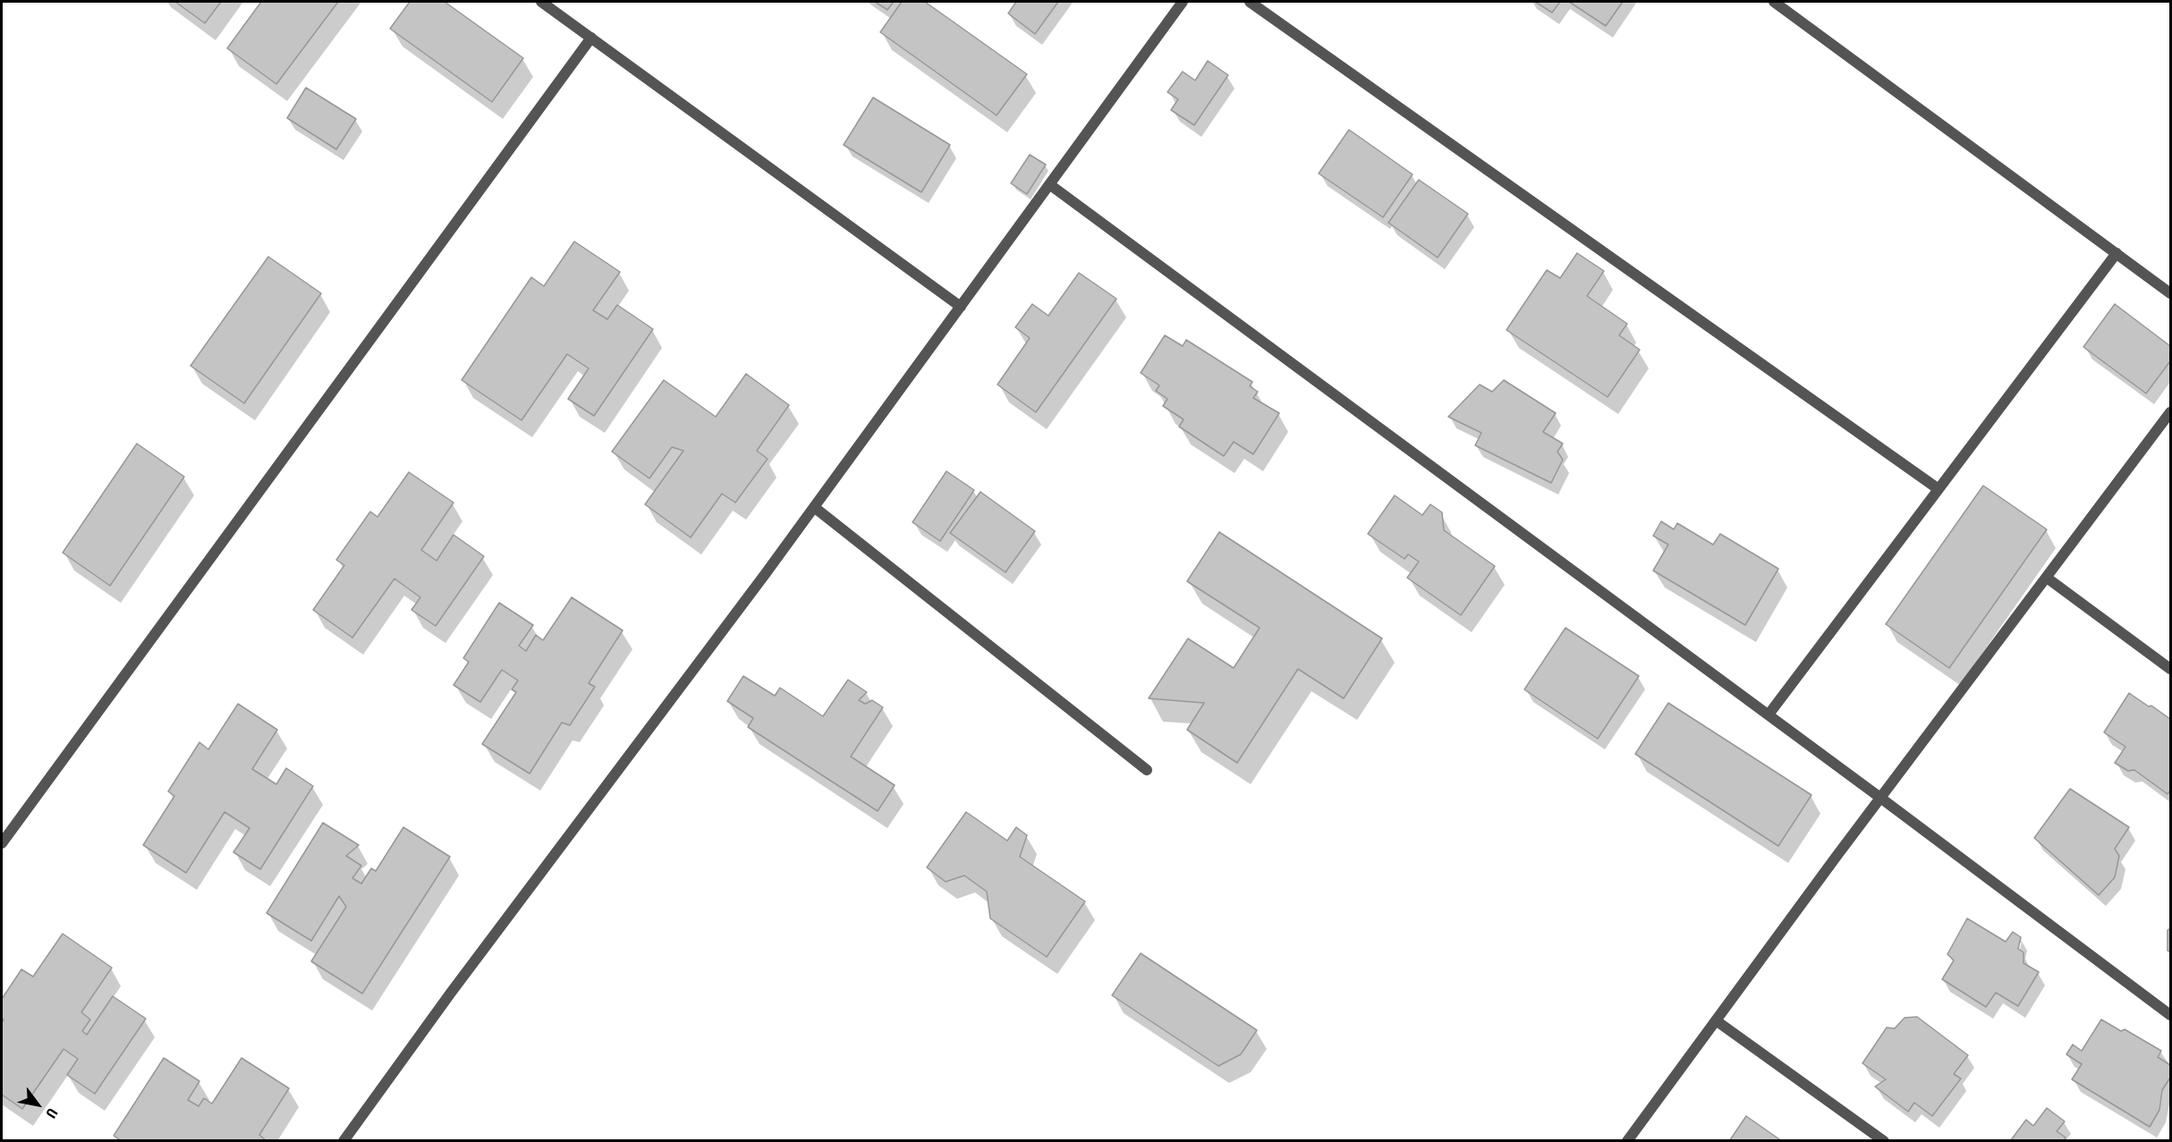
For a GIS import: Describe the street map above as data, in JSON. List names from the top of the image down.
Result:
{
  "north": "bottom right"
}
